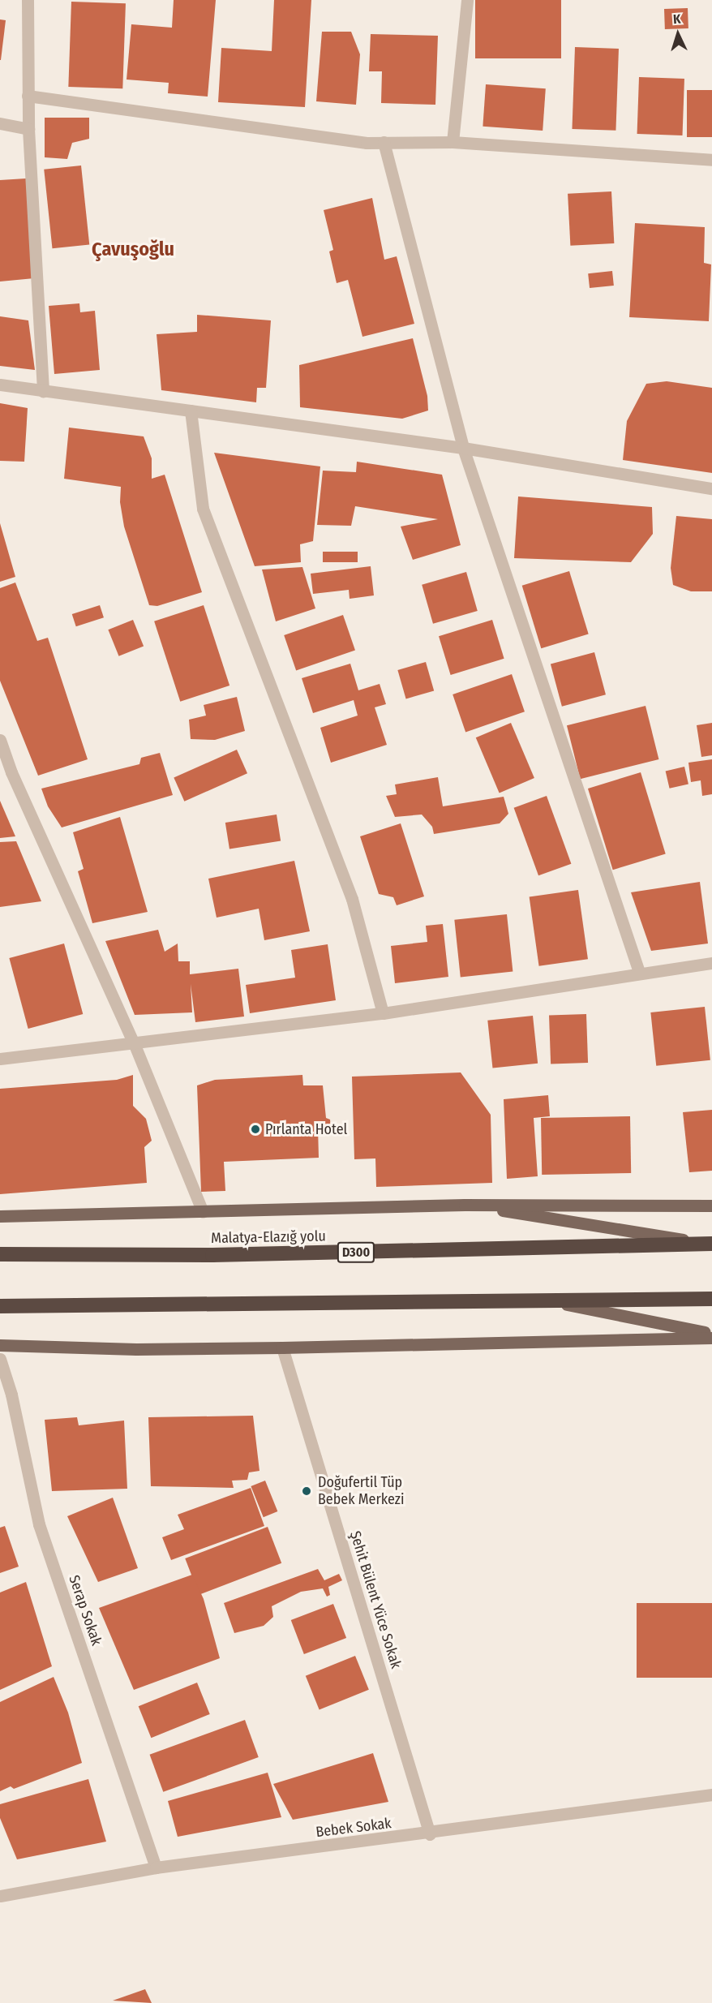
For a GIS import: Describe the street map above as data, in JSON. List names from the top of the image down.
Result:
{
  "streets": {
    "highway": ["Malatya-Elazığ yolu", "D300"],
    "street": ["Şehit Bülent Yüce Sokak", "Serap Sokak", "Bebek Sokak"]
  },
  "crossings": [
    ["Şehit Bülent Yüce Sokak", "Bebek Sokak"],
    ["Serap Sokak", "Bebek Sokak"]
  ],
  "districts": ["Çavuşoğlu"],
  "places": ["Pırlanta Hotel", "Doğufertil Tüp Bebek Merkezi"],
  "north": "top"
}
